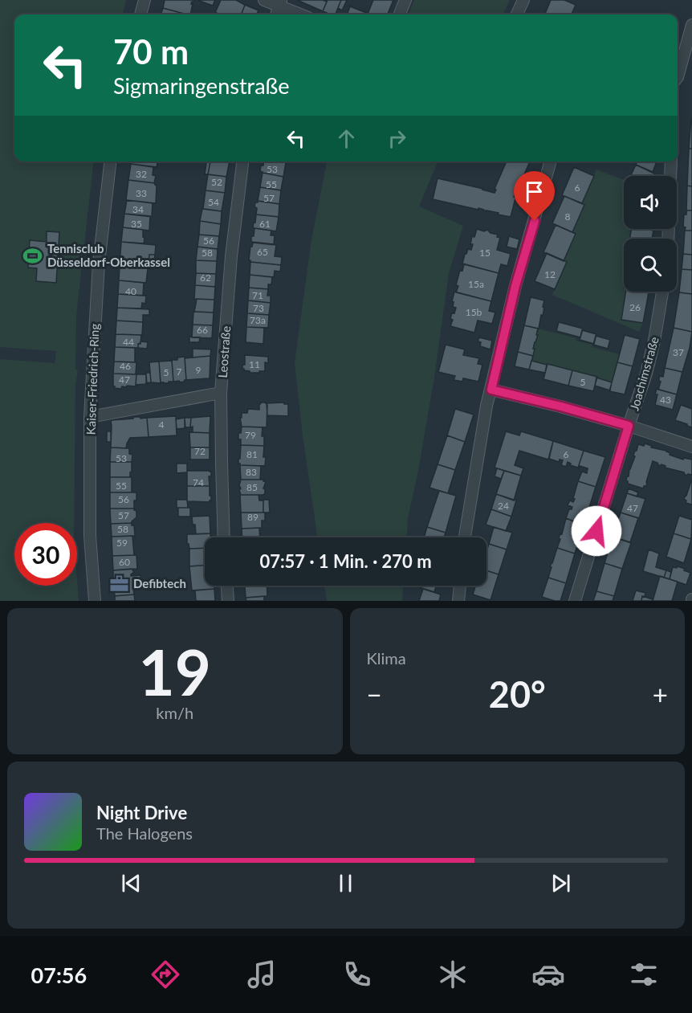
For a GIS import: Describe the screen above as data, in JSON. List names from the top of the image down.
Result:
{
  "streets": {
    "street": ["Leostraße", "Joachimstraße", "Kaiser-Friedrich-Ring"]
  },
  "places": {
    "sports": ["Tennisclub Düsseldorf-Oberkassel"],
    "office": ["Defibtech"]
  },
  "house_numbers": [
    "53",
    "32",
    "52",
    "55",
    "6",
    "33",
    "57",
    "54",
    "34",
    "8",
    "35",
    "61",
    "56",
    "65",
    "58",
    "15",
    "12",
    "62",
    "15a",
    "40",
    "71",
    "26",
    "73",
    "15b",
    "73a",
    "66",
    "44",
    "37",
    "11",
    "46",
    "9",
    "7",
    "5",
    "47",
    "5",
    "43",
    "4",
    "79",
    "72",
    "81",
    "6",
    "53",
    "83",
    "74",
    "55",
    "85",
    "56",
    "24",
    "47",
    "57",
    "89",
    "58",
    "59",
    "60"
  ],
  "page": {
    "turn": ["70 m", "Sigmaringenstraße"],
    "limit": "30",
    "trip": "07:57 · 1 Min. · 270 m",
    "tile": [
      ["19", "km/h"],
      "Klima"
    ],
    "heat": ["−", "20°", "+"],
    "song": ["Night Drive", "The Halogens"],
    "tabs": "07:56"
  }
}
